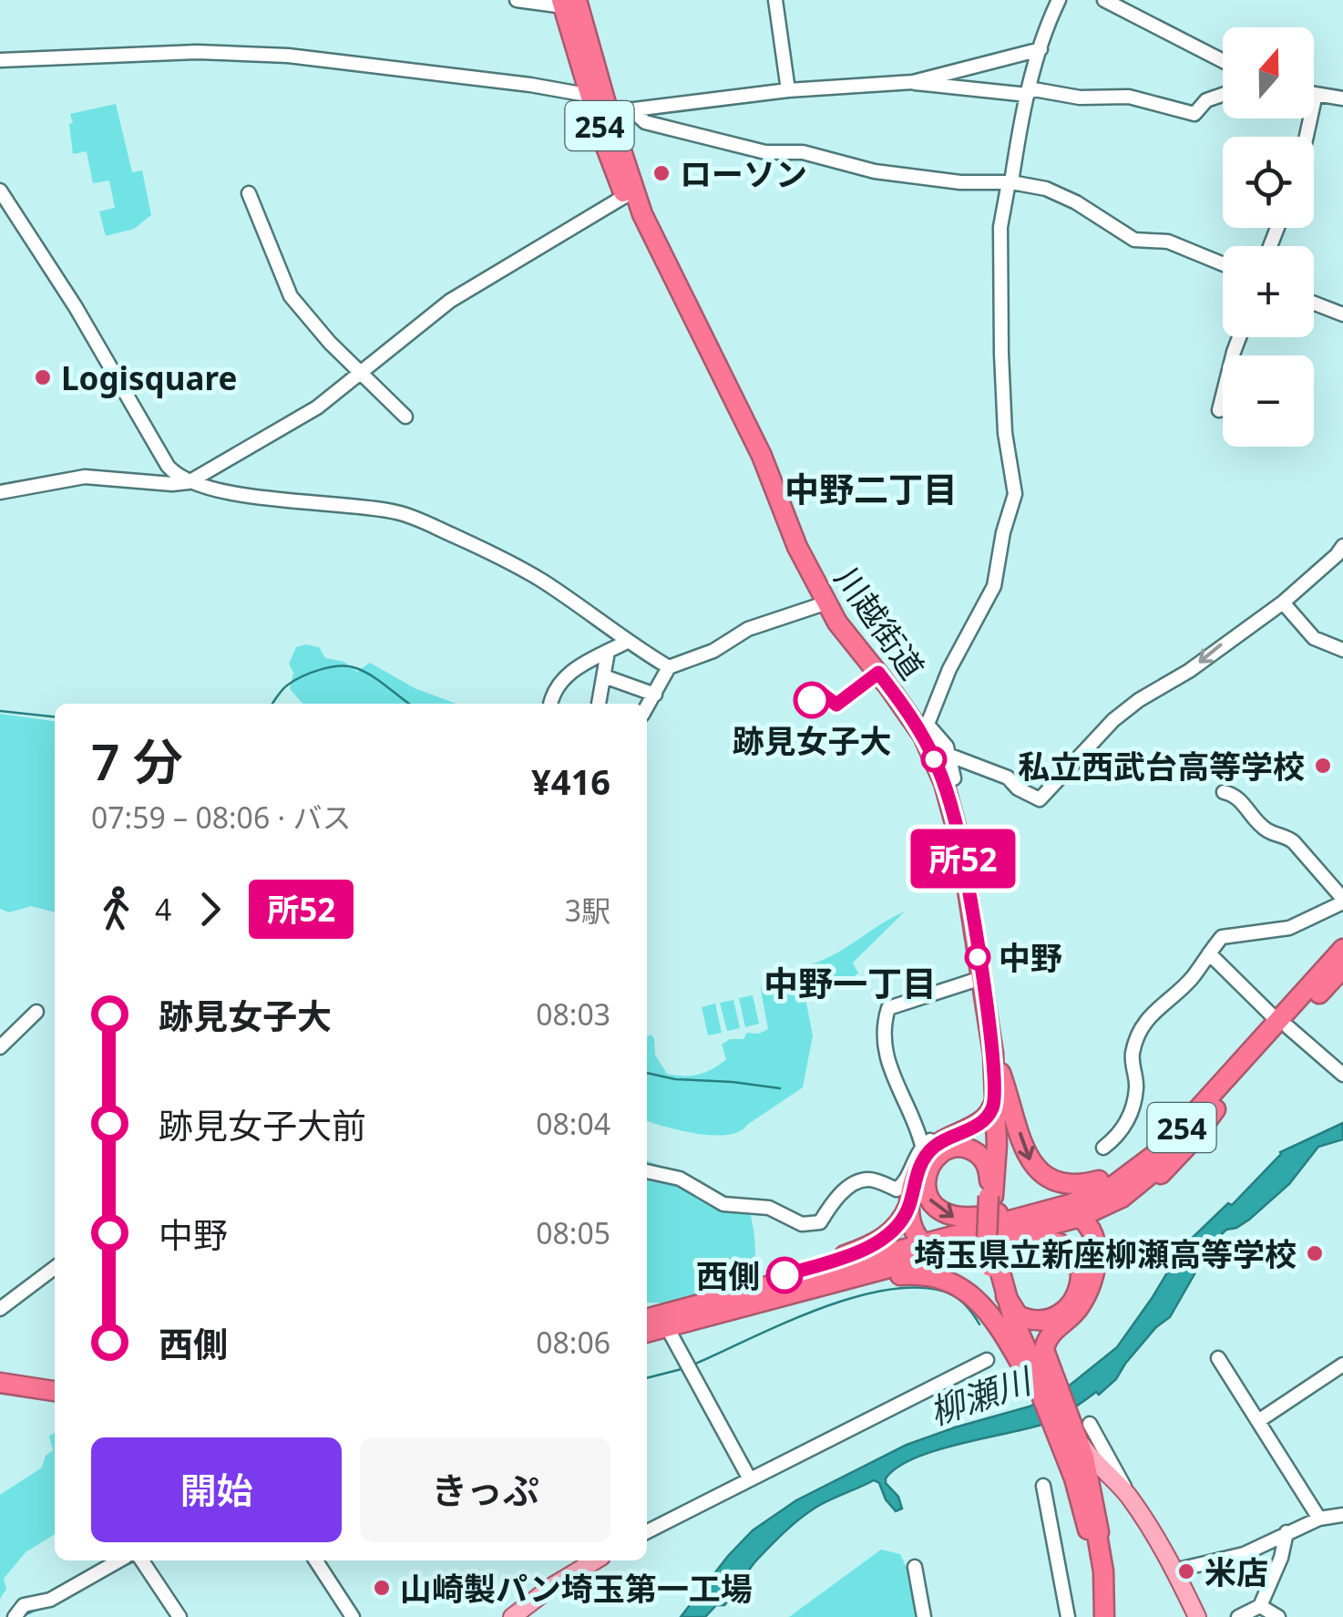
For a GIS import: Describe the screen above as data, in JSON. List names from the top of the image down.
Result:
{
  "streets": {
    "highway": ["254", "川越街道"]
  },
  "crossings": [
    ["254", "川越街道"]
  ],
  "districts": ["中野二丁目", "中野一丁目"],
  "water": ["柳瀬川"],
  "places": [
    "ローソン",
    "Logisquare",
    "跡見女子大",
    "私立西武台高等学校",
    "中野",
    "埼玉県立新座柳瀬高等学校",
    "西側",
    "米店",
    "山崎製パン埼玉第一工場"
  ],
  "lines": ["bus line 所52"],
  "north": "top",
  "page": {
    "on_map": "所52",
    "map_buttons": ["+", "−"],
    "heading": ["7 分", "07:59 – 08:06 · バス", "¥416"],
    "legs": ["4", "所52", "3駅"],
    "list": [
      {
        "name": "跡見女子大",
        "value": "08:03"
      },
      {
        "name": "跡見女子大前",
        "value": "08:04"
      },
      {
        "name": "中野",
        "value": "08:05"
      },
      {
        "name": "西側",
        "value": "08:06"
      }
    ],
    "buttons": ["開始", "きっぷ"]
  }
}
